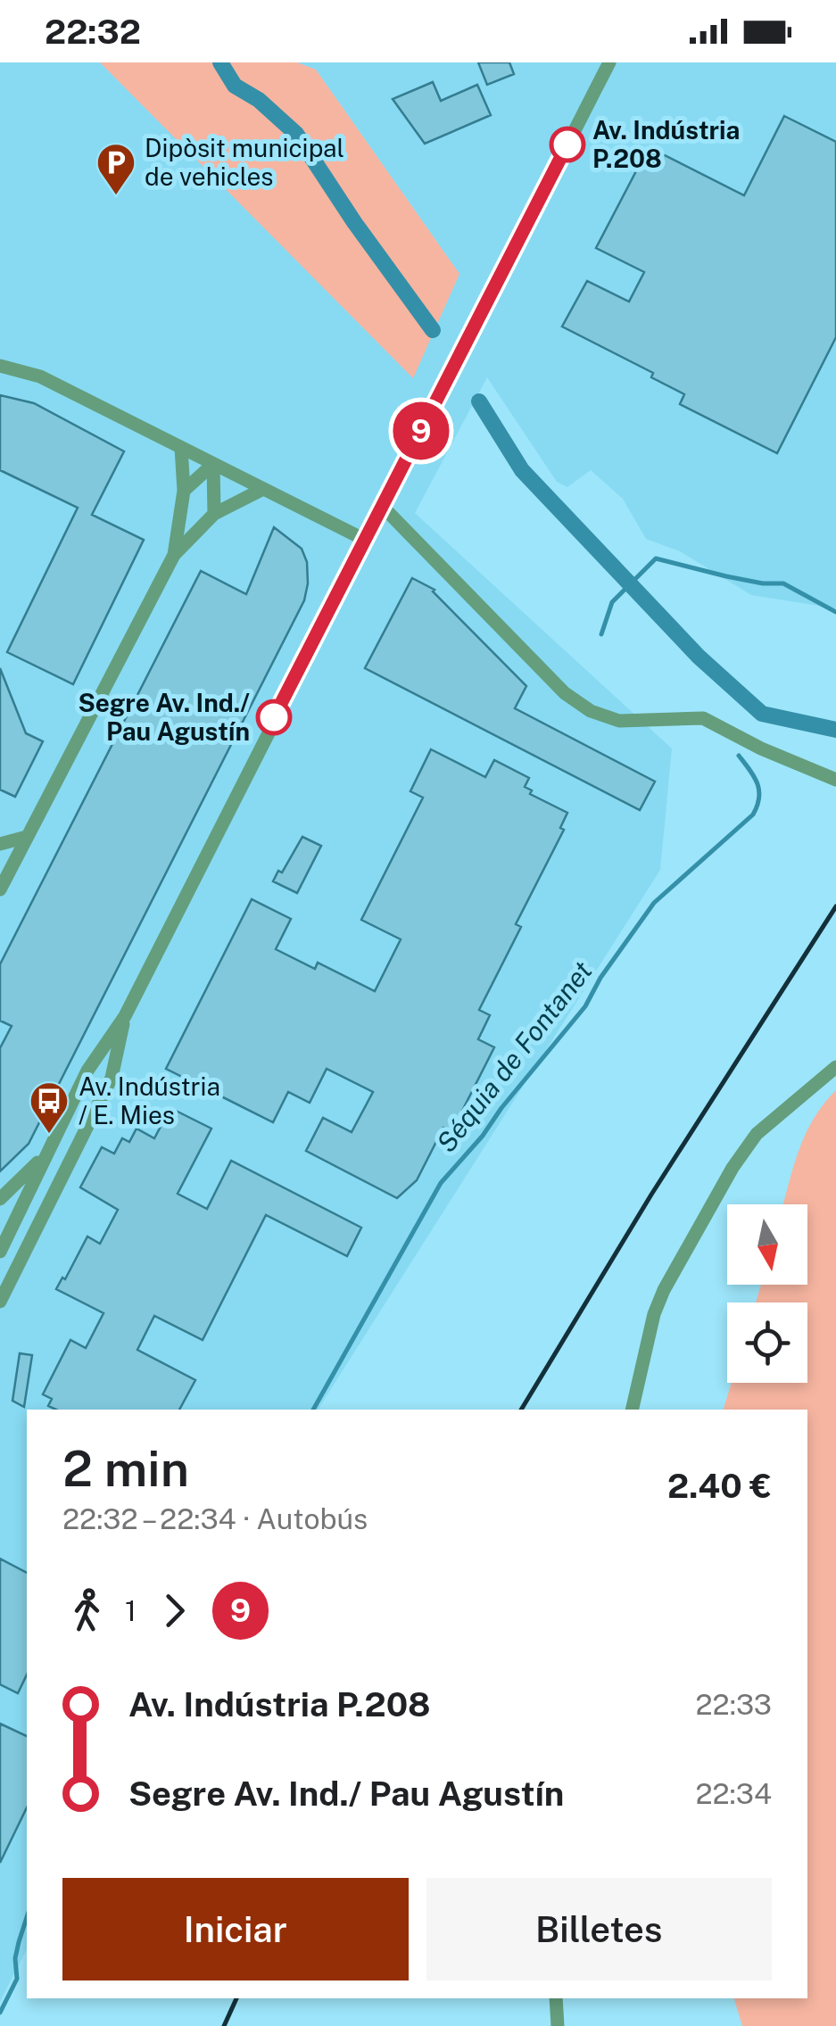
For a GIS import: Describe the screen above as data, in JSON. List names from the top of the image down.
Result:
{
  "water": ["Séquia de Fontanet"],
  "places": {
    "other": ["Av. Indústria P.208", "Segre Av. Ind./ Pau Agustín"],
    "parking": ["Dipòsit municipal de vehicles"],
    "bus stop": ["Av. Indústria / E. Mies"]
  },
  "lines": ["bus line 9"],
  "north": "bottom",
  "page": {
    "status": "22:32",
    "on_map": "9",
    "heading": ["2 min", "22:32 – 22:34 · Autobús", "2.40 €"],
    "legs": ["1", "9"],
    "list": [
      {
        "name": "Av. Indústria P.208",
        "value": "22:33"
      },
      {
        "name": "Segre Av. Ind./ Pau Agustín",
        "value": "22:34"
      }
    ],
    "buttons": ["Iniciar", "Billetes"]
  }
}
